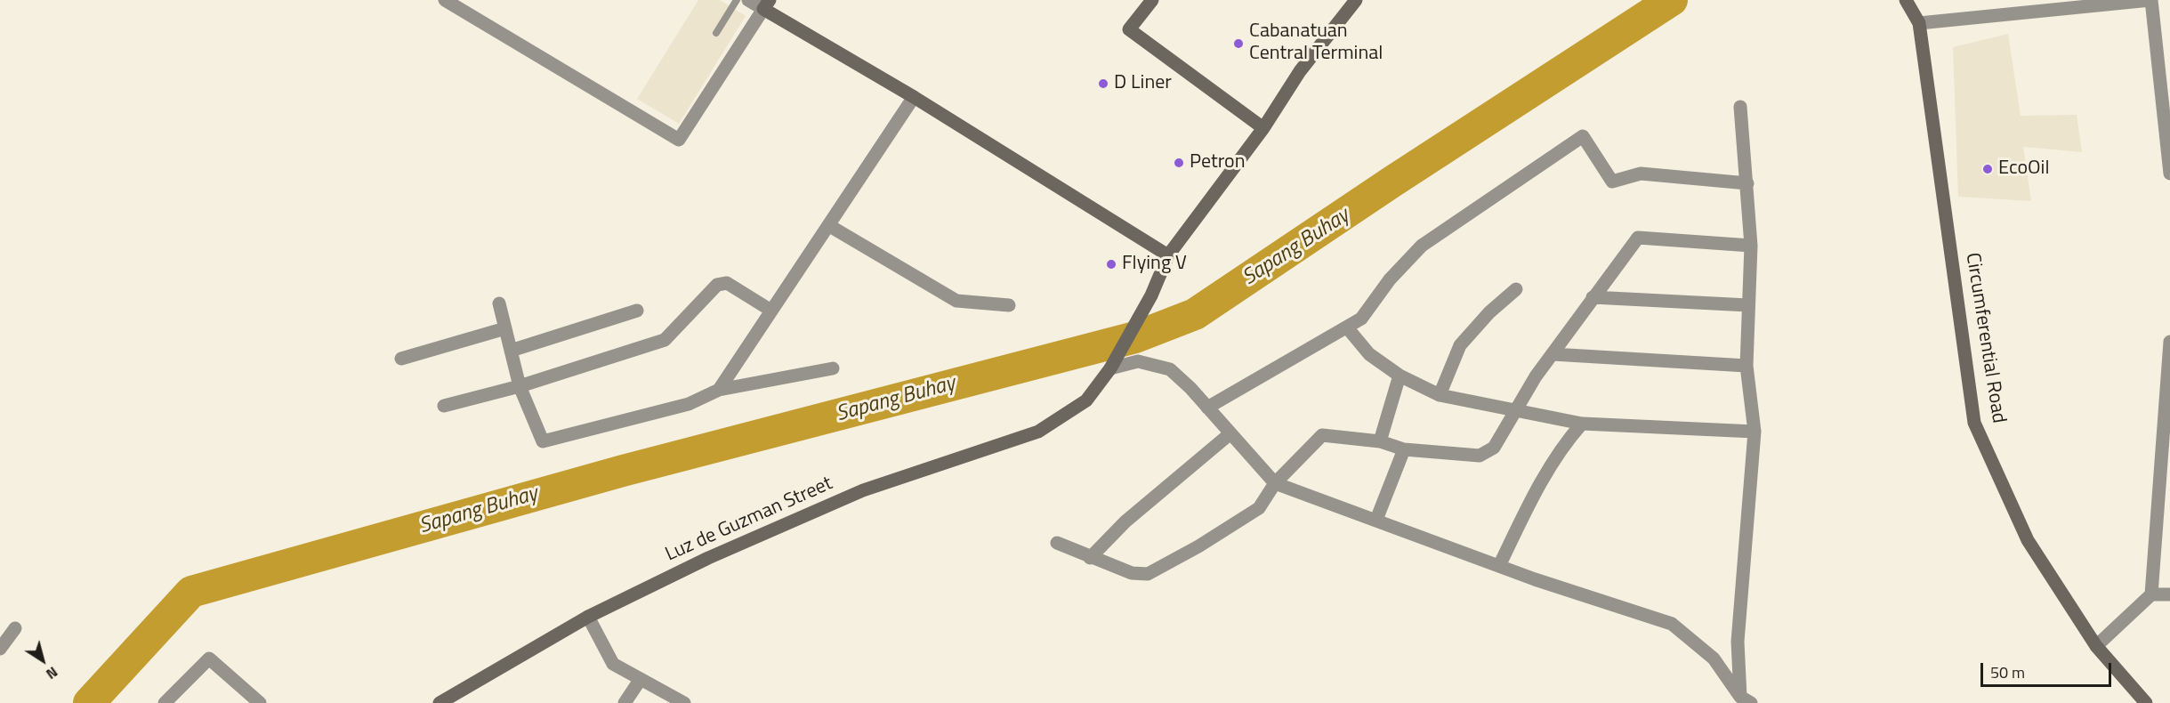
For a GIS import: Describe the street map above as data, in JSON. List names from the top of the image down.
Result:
{
  "streets": {
    "street": ["Circumferential Road", "Luz de Guzman Street"]
  },
  "water": ["Sapang Buhay"],
  "places": [
    "Cabanatuan Central Terminal",
    "D Liner",
    "Petron",
    "EcoOil",
    "Flying V"
  ],
  "scale_bar": "50 m",
  "north": "bottom right"
}
